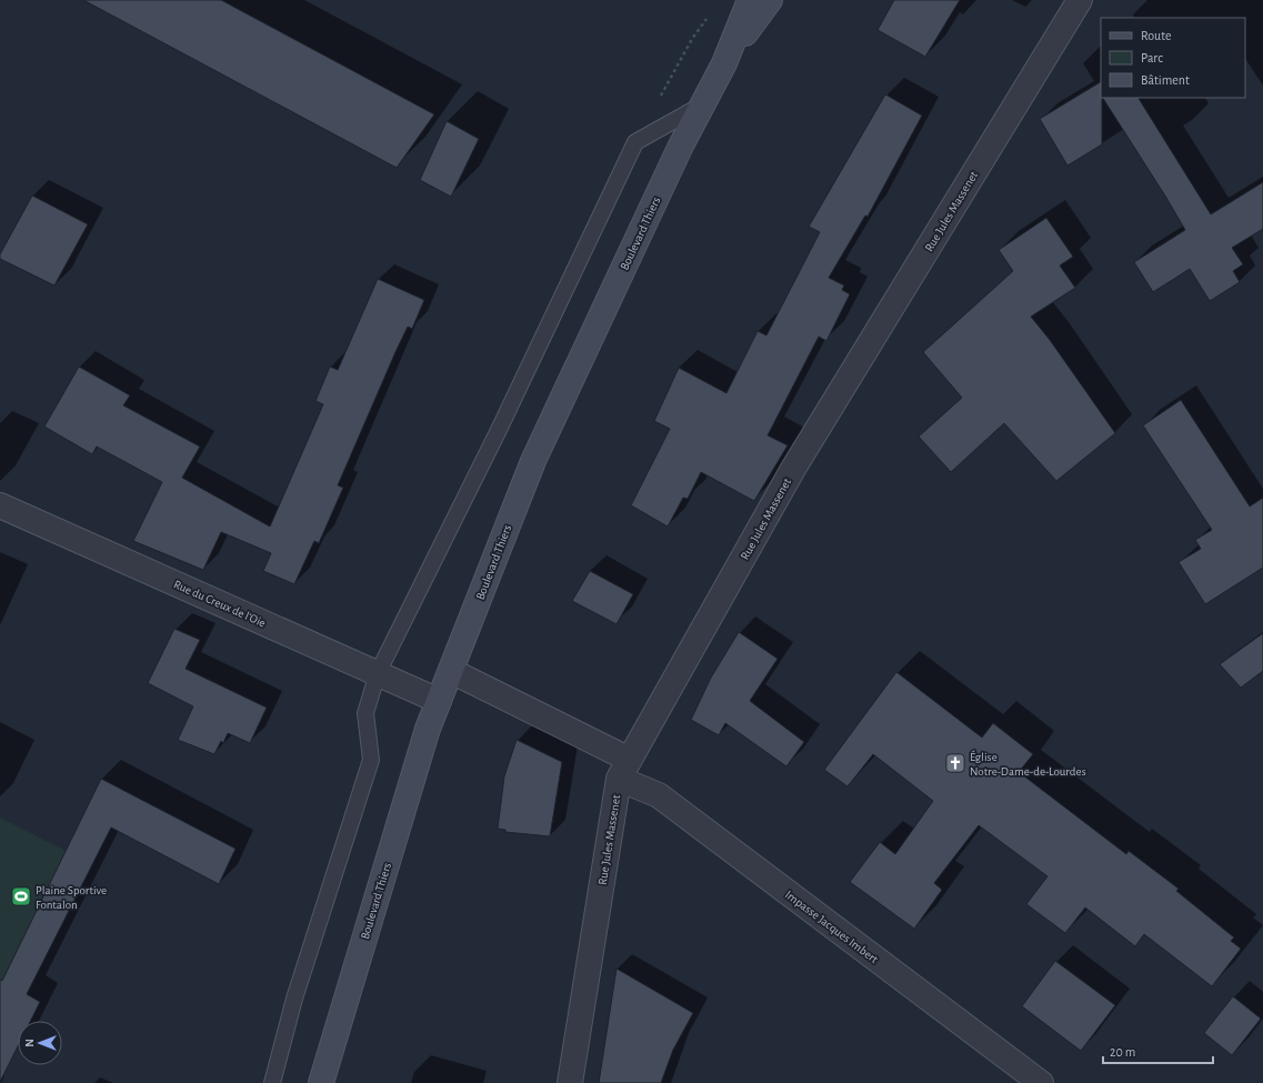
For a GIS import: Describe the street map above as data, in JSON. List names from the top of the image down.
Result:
{
  "streets": {
    "main road": ["Boulevard Thiers"],
    "street": ["Rue Jules Massenet", "Rue du Creux de l'Oie", "Impasse Jacques Imbert"]
  },
  "crossings": [
    ["Rue Jules Massenet", "Impasse Jacques Imbert"],
    ["Boulevard Thiers", "Rue du Creux de l'Oie"],
    ["Boulevard Thiers", "Impasse Jacques Imbert"]
  ],
  "places": {
    "church": ["Église Notre-Dame-de-Lourdes"],
    "sports": ["Plaine Sportive Fontalon"]
  },
  "legend": ["Route", "Parc", "Bâtiment"],
  "scale_bar": "20 m",
  "north": "left"
}
